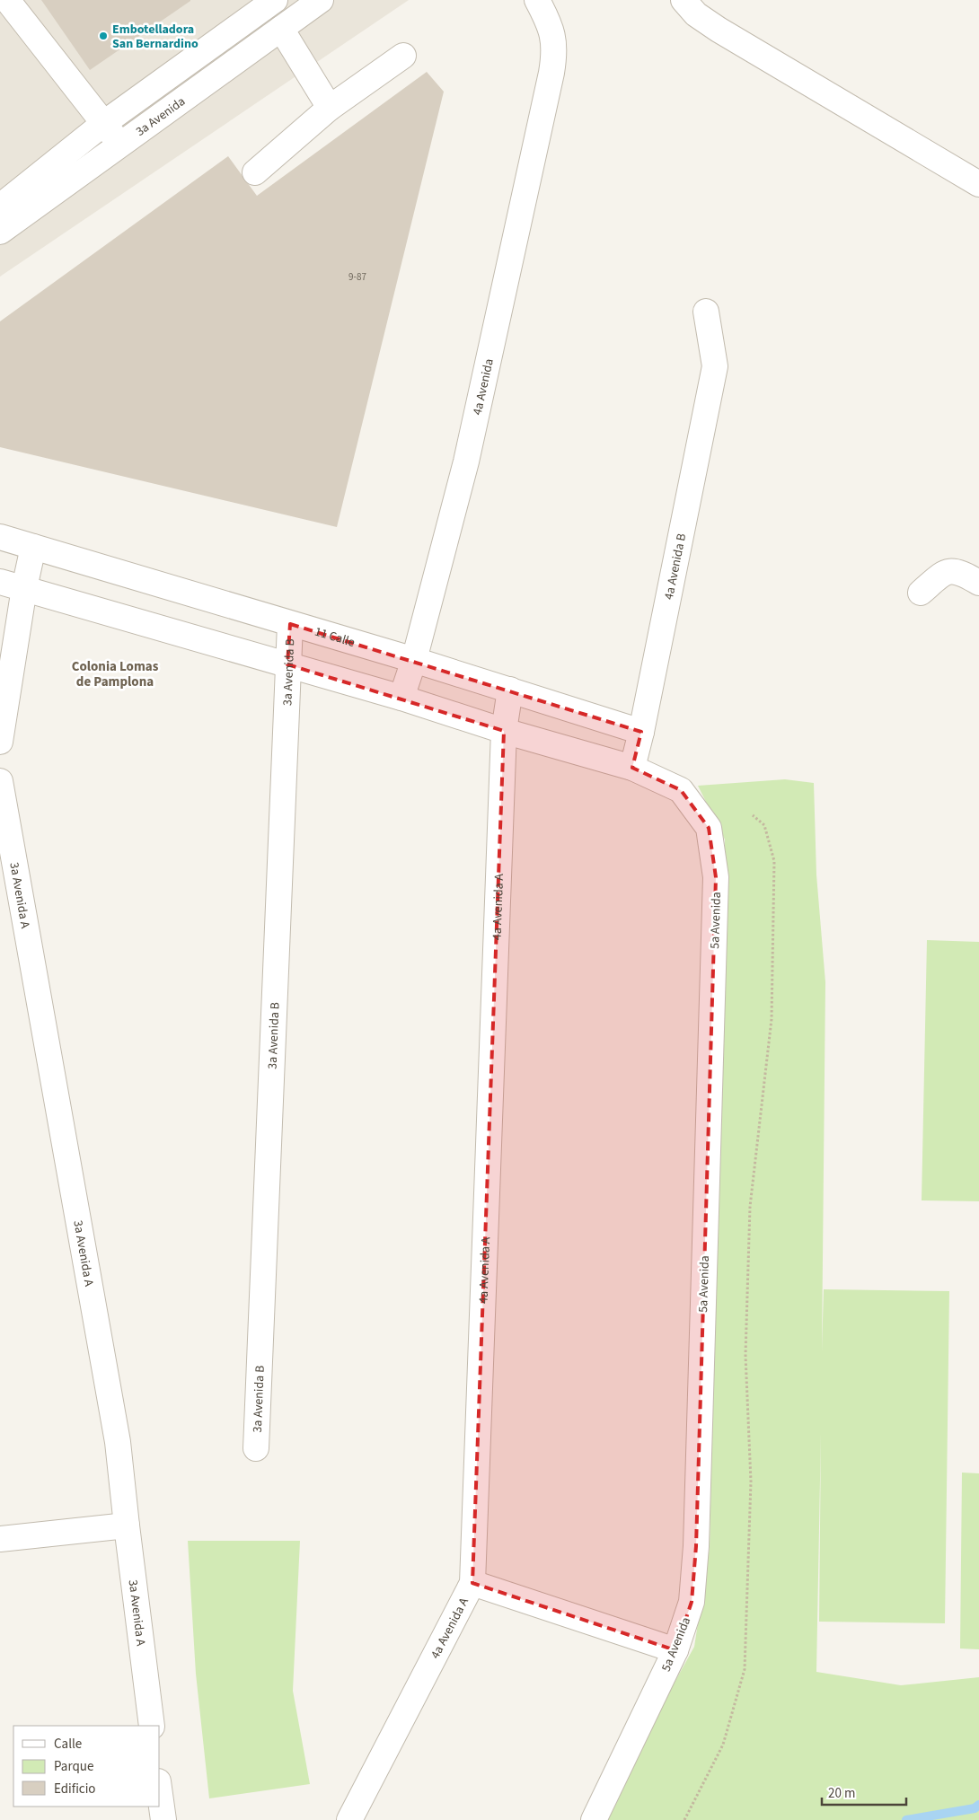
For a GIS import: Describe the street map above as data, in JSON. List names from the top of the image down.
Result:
{
  "streets": {
    "street": [
      "3a Avenida",
      "4a Avenida",
      "4a Avenida B",
      "11 Calle",
      "3a Avenida B",
      "3a Avenida A",
      "4a Avenida A",
      "5a Avenida"
    ]
  },
  "crossings": [
    ["4a Avenida", "11 Calle"],
    ["4a Avenida B", "11 Calle"],
    ["4a Avenida B", "5a Avenida"],
    ["11 Calle", "3a Avenida B"],
    ["11 Calle", "4a Avenida A"]
  ],
  "districts": ["Colonia Lomas de Pamplona"],
  "places": ["Embotelladora San Bernardino"],
  "house_numbers": ["9-87"],
  "legend": ["Calle", "Parque", "Edificio"],
  "scale_bar": "20 m"
}
